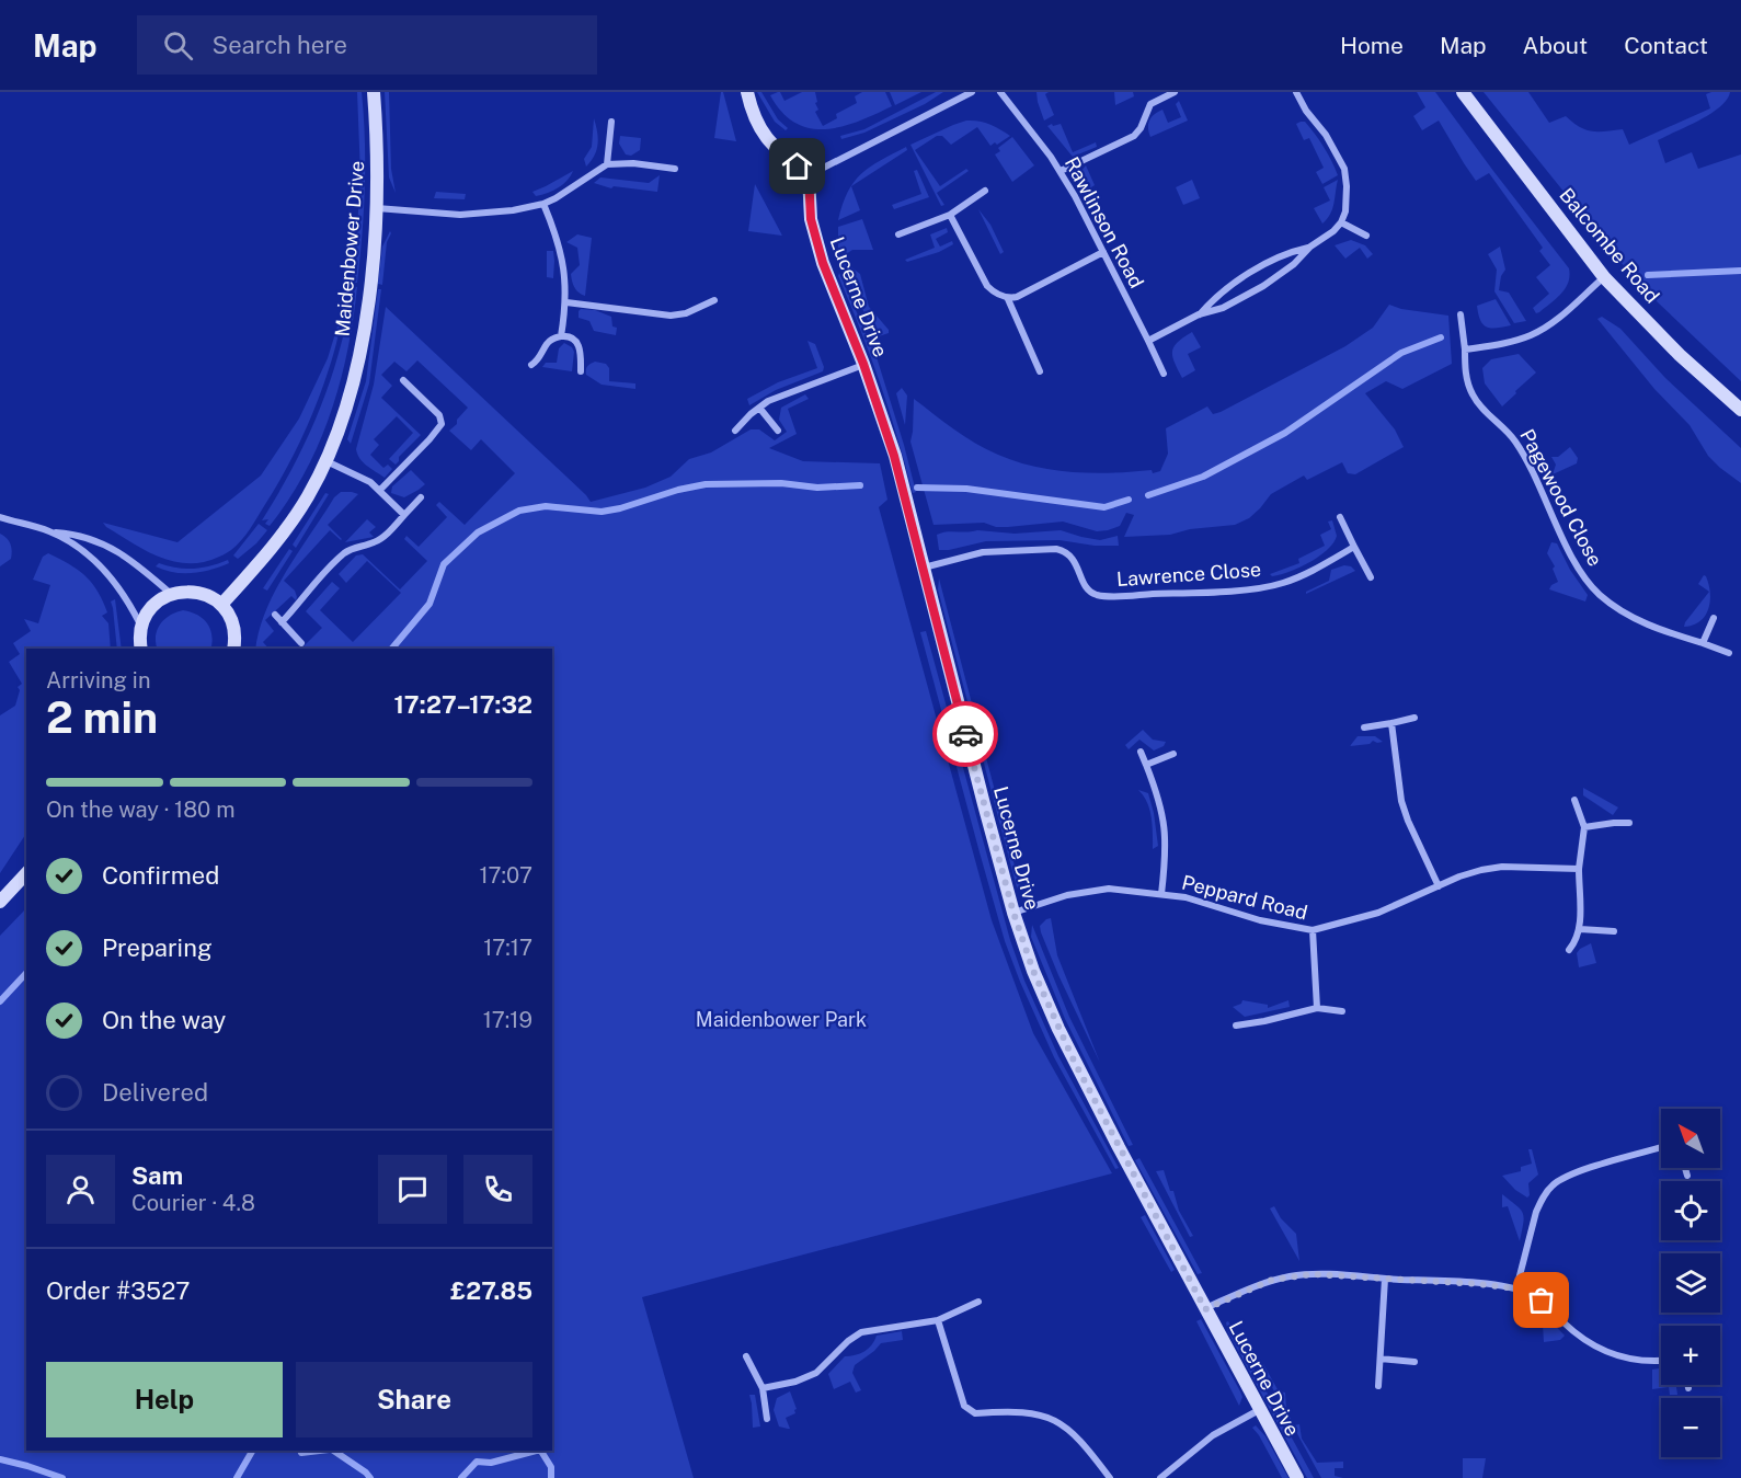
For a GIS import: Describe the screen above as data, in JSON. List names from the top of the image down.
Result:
{
  "streets": {
    "street": [
      "Rawlinson Road",
      "Balcombe Road",
      "Maidenbower Drive",
      "Lucerne Drive",
      "Pagewood Close",
      "Lawrence Close",
      "Peppard Road"
    ]
  },
  "crossings": [
    ["Lucerne Drive", "Lawrence Close"],
    ["Lucerne Drive", "Peppard Road"]
  ],
  "parks": ["Maidenbower Park"],
  "north": "top left",
  "page": {
    "header": "Map",
    "search": "Search here",
    "nav": [
      "Home",
      "Map",
      "About",
      "Contact"
    ],
    "heading": ["2 min", "Arriving in", "17:27–17:32"],
    "panel": [
      "Sam",
      "Courier · 4.8",
      "Order #3527",
      "£27.85"
    ],
    "bar": "On the way · 180 m",
    "list": [
      ["Confirmed", "17:07"],
      ["Preparing", "17:17"],
      ["On the way", "17:19"],
      "Delivered"
    ],
    "map_buttons": ["+", "−"],
    "buttons": ["Help", "Share"]
  }
}
